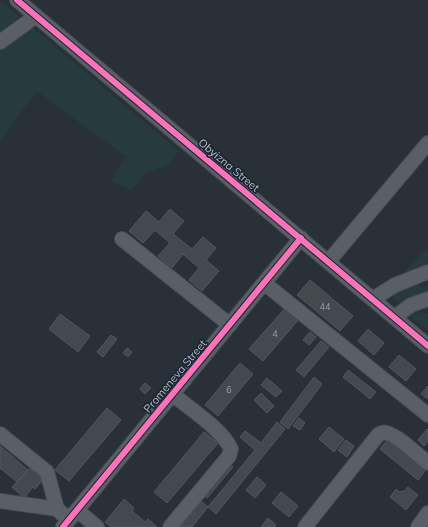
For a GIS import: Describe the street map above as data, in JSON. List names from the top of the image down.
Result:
{
  "streets": {
    "street": ["Obyizna Street", "Promeneva Street"]
  },
  "crossings": [
    ["Obyizna Street", "Promeneva Street"]
  ],
  "house_numbers": ["44", "4", "6"]
}
